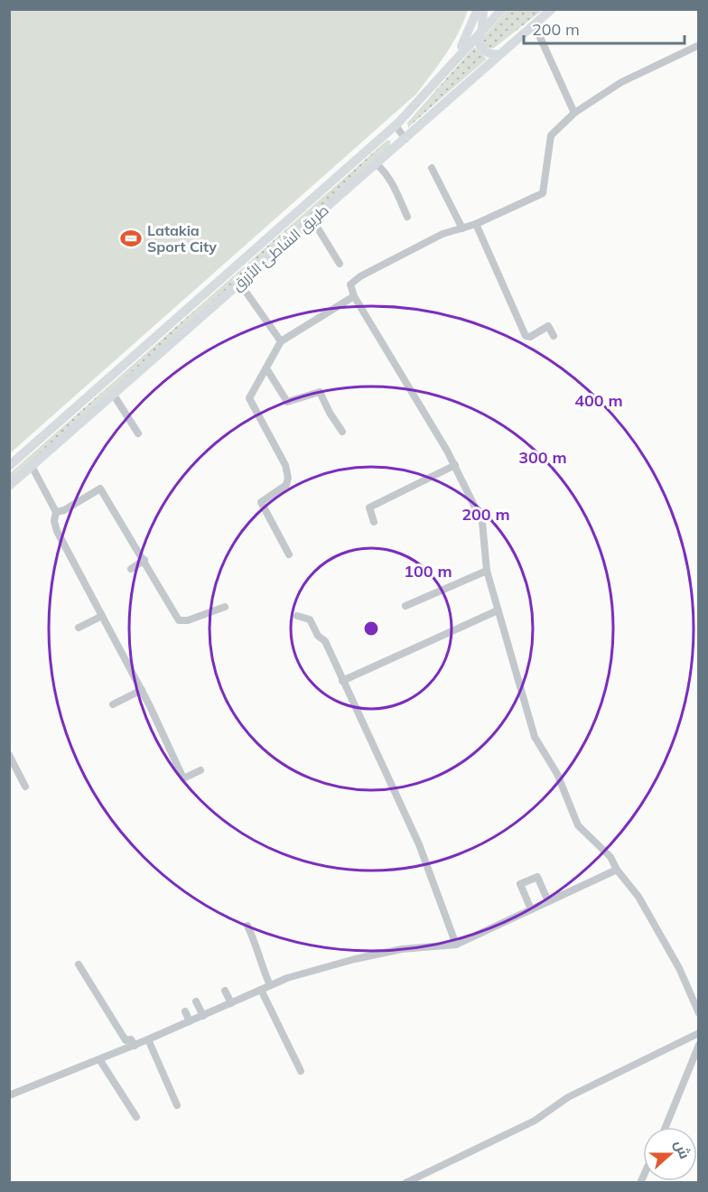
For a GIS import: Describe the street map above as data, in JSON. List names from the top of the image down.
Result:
{
  "streets": {
    "main road": ["طريق الشاطئ الأزرق"]
  },
  "places": {
    "sports": ["Latakia Sport City"]
  },
  "scale_bar": "200 m",
  "north": "right",
  "rings": [
    "400 m",
    "300 m",
    "200 m",
    "100 m"
  ]
}
